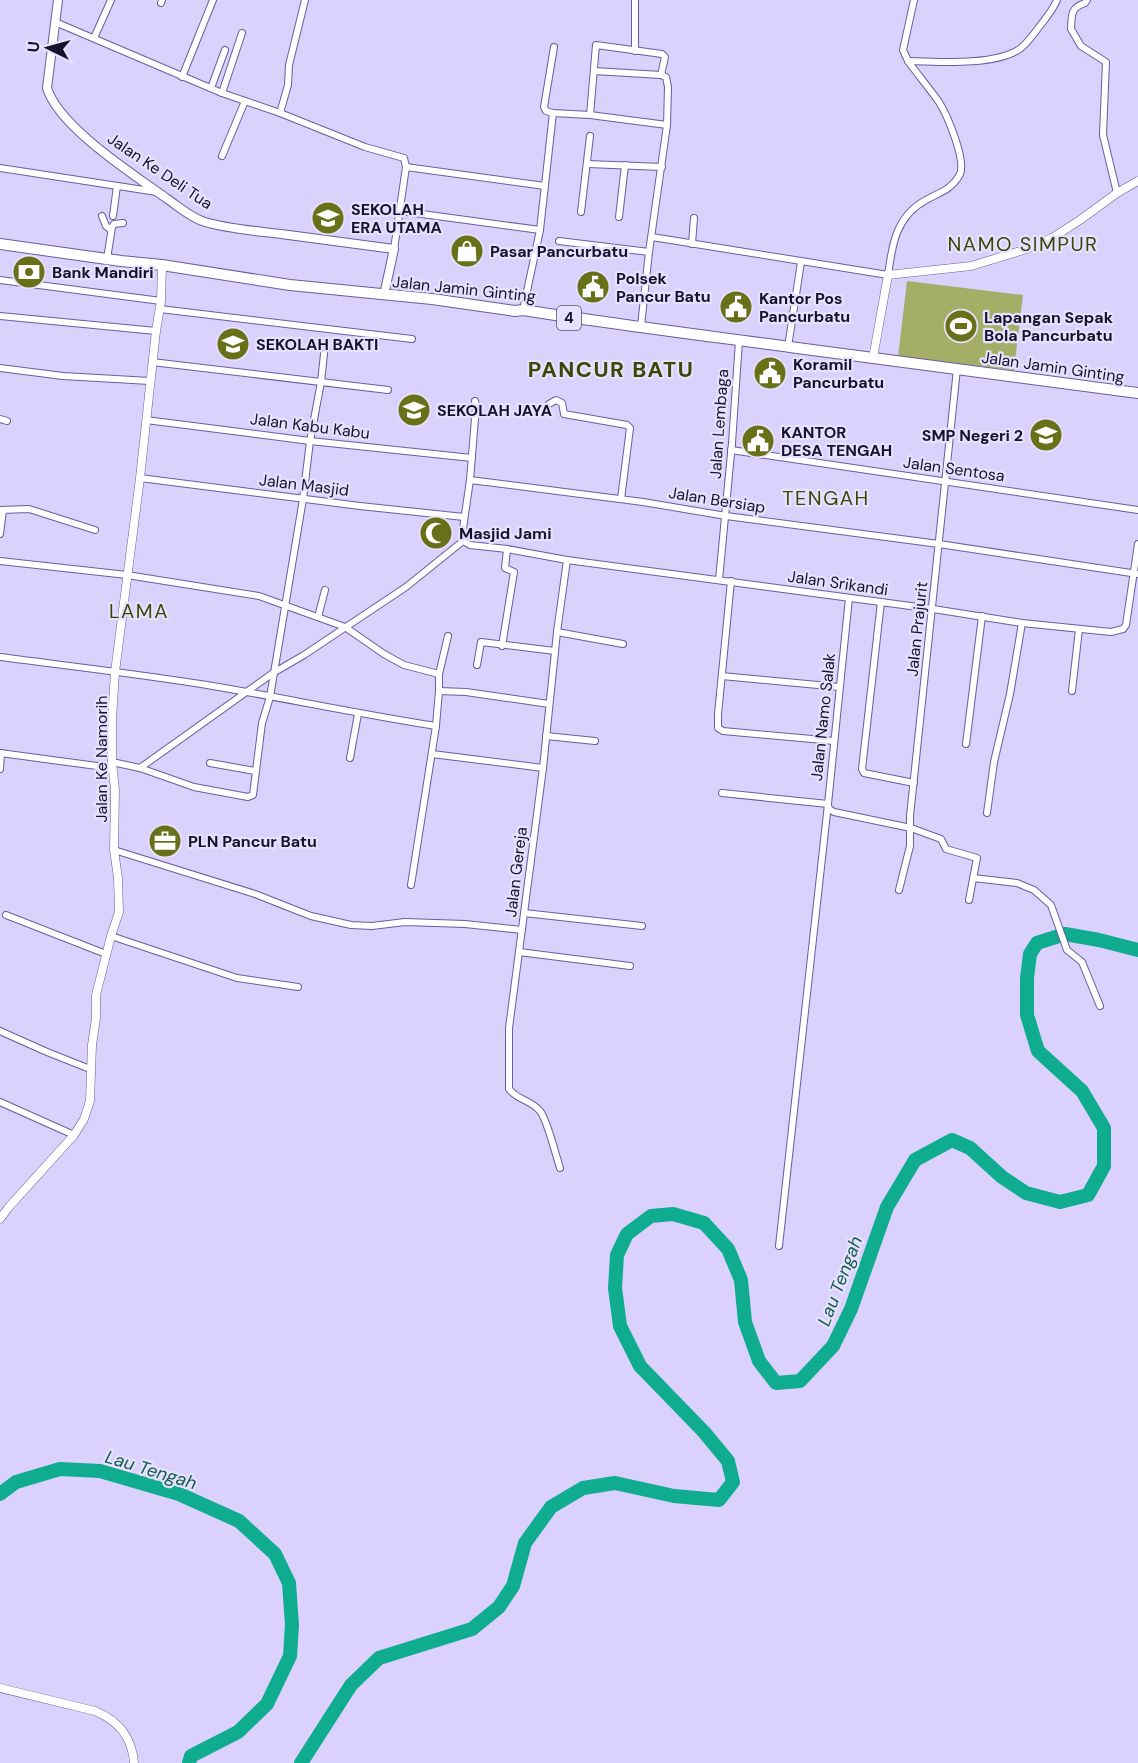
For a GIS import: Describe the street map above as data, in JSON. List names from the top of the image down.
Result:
{
  "streets": {
    "highway": ["Jalan Jamin Ginting", "4"],
    "main road": ["Jalan Ke Deli Tua"],
    "street": [
      "Jalan Lembaga",
      "Jalan Kabu Kabu",
      "Jalan Sentosa",
      "Jalan Masjid",
      "Jalan Bersiap",
      "Jalan Srikandi",
      "Jalan Prajurit",
      "Jalan Namo Salak",
      "Jalan Ke Namorih",
      "Jalan Gereja"
    ]
  },
  "crossings": [
    ["Jalan Jamin Ginting", "Jalan Lembaga"],
    ["Jalan Jamin Ginting", "Jalan Prajurit"],
    ["Jalan Jamin Ginting", "Jalan Ke Namorih"],
    ["Jalan Lembaga", "Jalan Sentosa"],
    ["Jalan Lembaga", "Jalan Bersiap"],
    ["Jalan Lembaga", "Jalan Srikandi"],
    ["Jalan Kabu Kabu", "Jalan Ke Namorih"],
    ["Jalan Sentosa", "Jalan Prajurit"],
    ["Jalan Masjid", "Jalan Ke Namorih"],
    ["Jalan Bersiap", "Jalan Srikandi"],
    ["Jalan Bersiap", "Jalan Prajurit"],
    ["Jalan Srikandi", "Jalan Prajurit"],
    ["Jalan Srikandi", "Jalan Namo Salak"],
    ["Jalan Srikandi", "Jalan Gereja"]
  ],
  "districts": [
    "NAMO SIMPUR",
    "PANCUR BATU",
    "TENGAH",
    "LAMA"
  ],
  "water": ["Lau Tengah"],
  "places": {
    "school or university": [
      "SEKOLAH ERA UTAMA",
      "SEKOLAH BAKTI",
      "SEKOLAH JAYA",
      "SMP Negeri 2"
    ],
    "shop": ["Pasar Pancurbatu"],
    "bank": ["Bank Mandiri"],
    "public building": [
      "Polsek Pancur Batu",
      "Kantor Pos Pancurbatu",
      "Koramil Pancurbatu",
      "KANTOR DESA TENGAH"
    ],
    "sports": ["Lapangan Sepak Bola Pancurbatu"],
    "mosque": ["Masjid Jami"],
    "office": ["PLN Pancur Batu"]
  },
  "north": "left"
}
